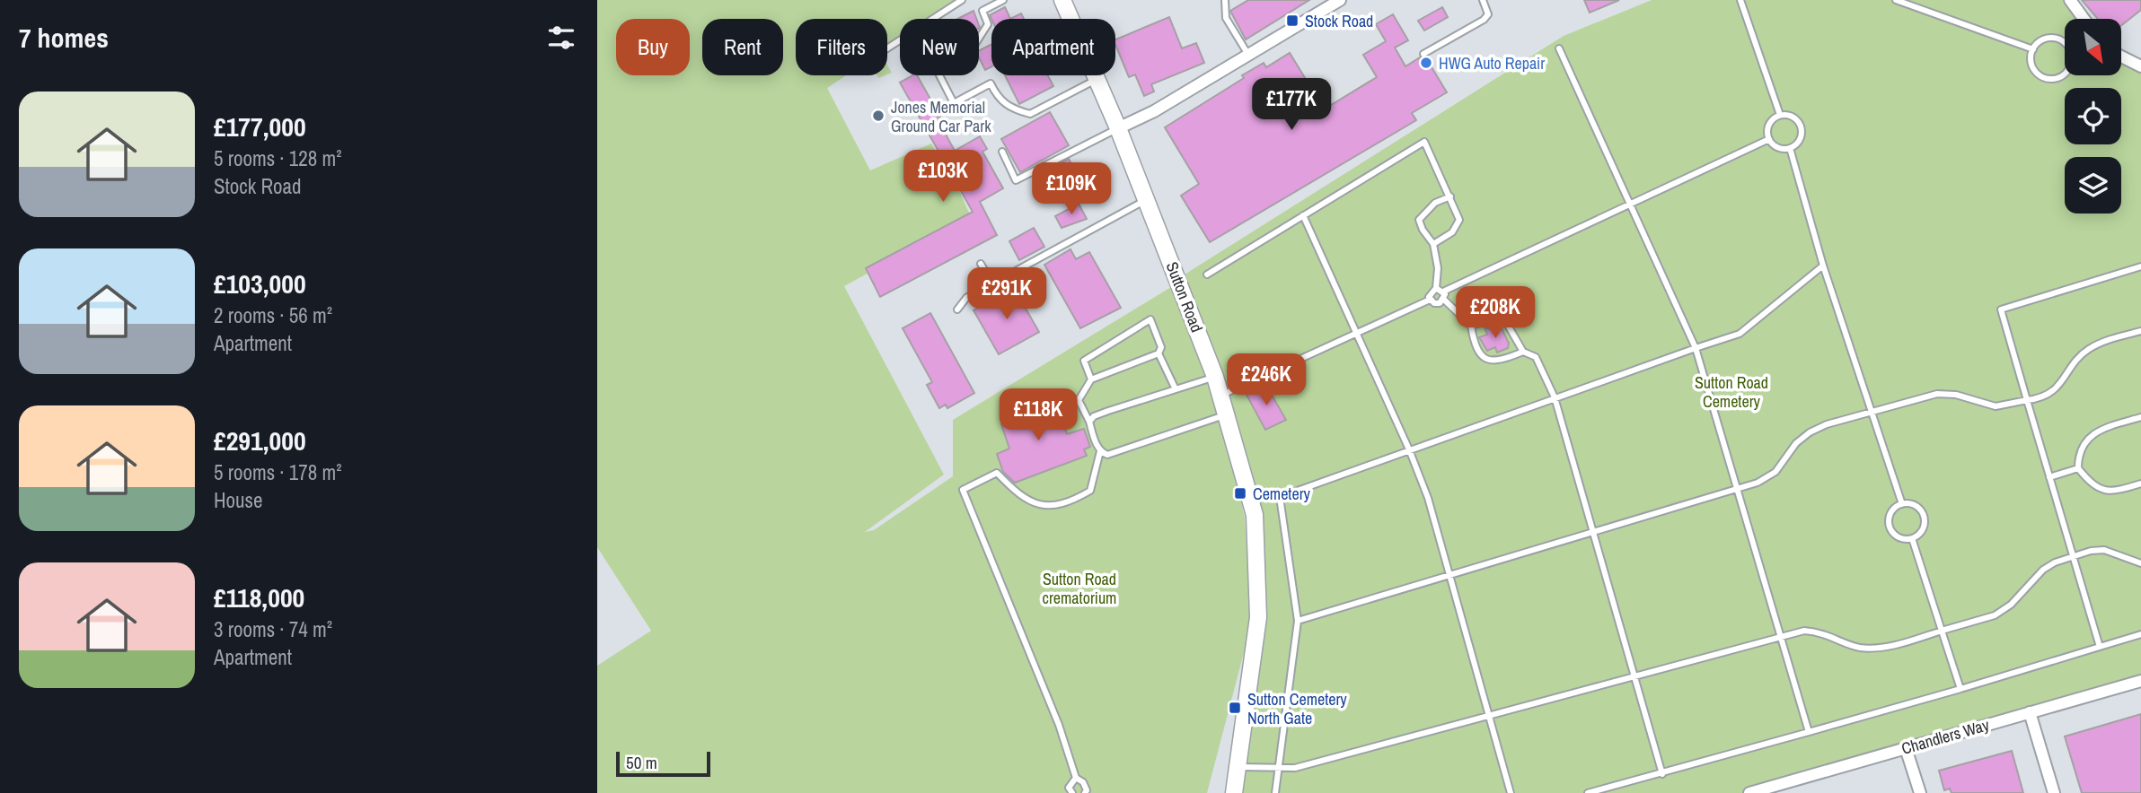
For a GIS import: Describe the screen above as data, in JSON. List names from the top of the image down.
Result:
{
  "streets": {
    "street": ["Sutton Road", "Chandlers Way"]
  },
  "parks": ["Sutton Road Cemetery", "Sutton Road crematorium"],
  "places": {
    "transit": ["Stock Road", "Cemetery", "Sutton Cemetery North Gate"],
    "other": ["HWG Auto Repair", "Jones Memorial Ground Car Park"]
  },
  "scale_bar": "50 m",
  "north": "bottom right",
  "page": {
    "heading": "7 homes",
    "chip": [
      "Buy",
      "Rent",
      "Filters",
      "New",
      "Apartment"
    ],
    "list": [
      {
        "name": "£177,000",
        "note": "5 rooms · 128 m² · Stock Road"
      },
      {
        "name": "£103,000",
        "note": "2 rooms · 56 m² · Apartment"
      },
      {
        "name": "£291,000",
        "note": "5 rooms · 178 m² · House"
      },
      {
        "name": "£118,000",
        "note": "3 rooms · 74 m² · Apartment"
      }
    ],
    "price": [
      "£177K",
      "£103K",
      "£109K",
      "£291K",
      "£208K",
      "£246K",
      "£118K"
    ],
    "scale": "50 m"
  }
}
